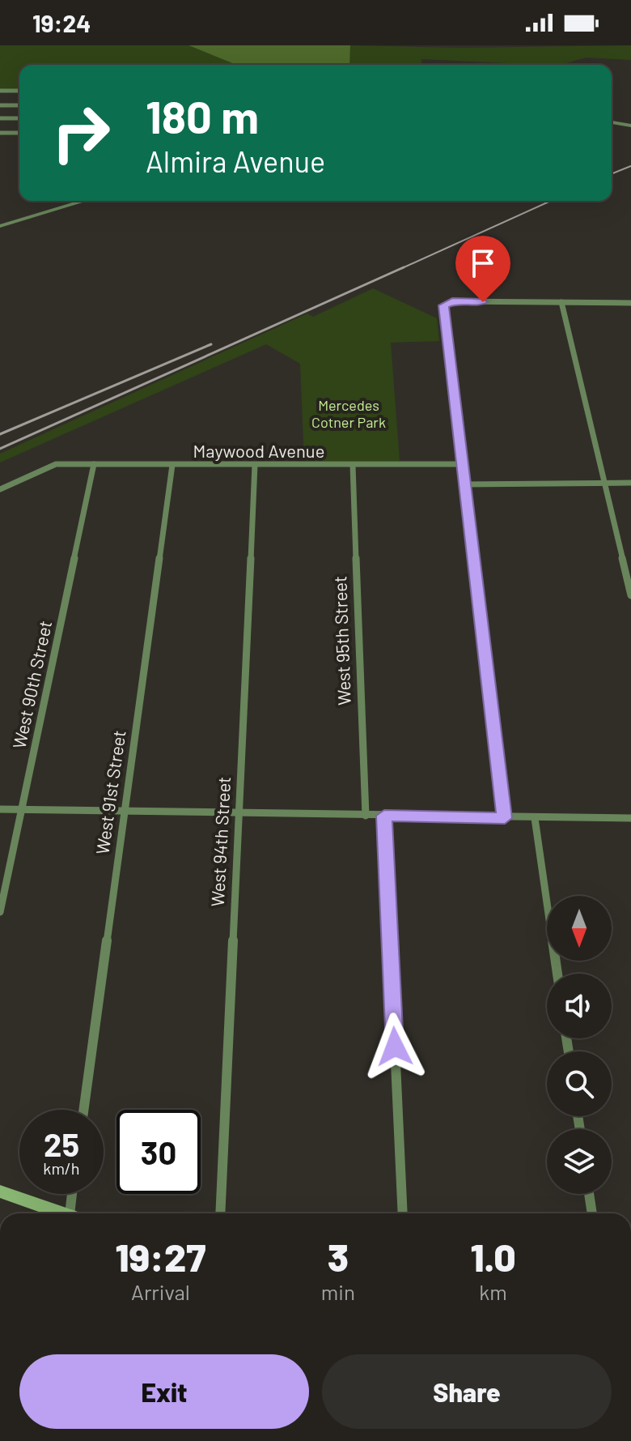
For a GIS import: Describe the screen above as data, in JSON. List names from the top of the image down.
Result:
{
  "streets": {
    "street": [
      "Maywood Avenue",
      "West 95th Street",
      "West 90th Street",
      "West 91st Street",
      "West 94th Street"
    ]
  },
  "crossings": [
    ["Maywood Avenue", "West 95th Street"],
    ["Maywood Avenue", "West 90th Street"],
    ["Maywood Avenue", "West 91st Street"],
    ["Maywood Avenue", "West 94th Street"]
  ],
  "parks": ["Mercedes Cotner Park"],
  "north": "bottom",
  "page": {
    "status": "19:24",
    "turn": ["180 m", "Almira Avenue"],
    "speed": "25 km/h",
    "limit": "30",
    "eta": [
      "19:27",
      "Arrival",
      "3",
      "min",
      "1.0",
      "km"
    ],
    "buttons": ["Exit", "Share"]
  }
}
